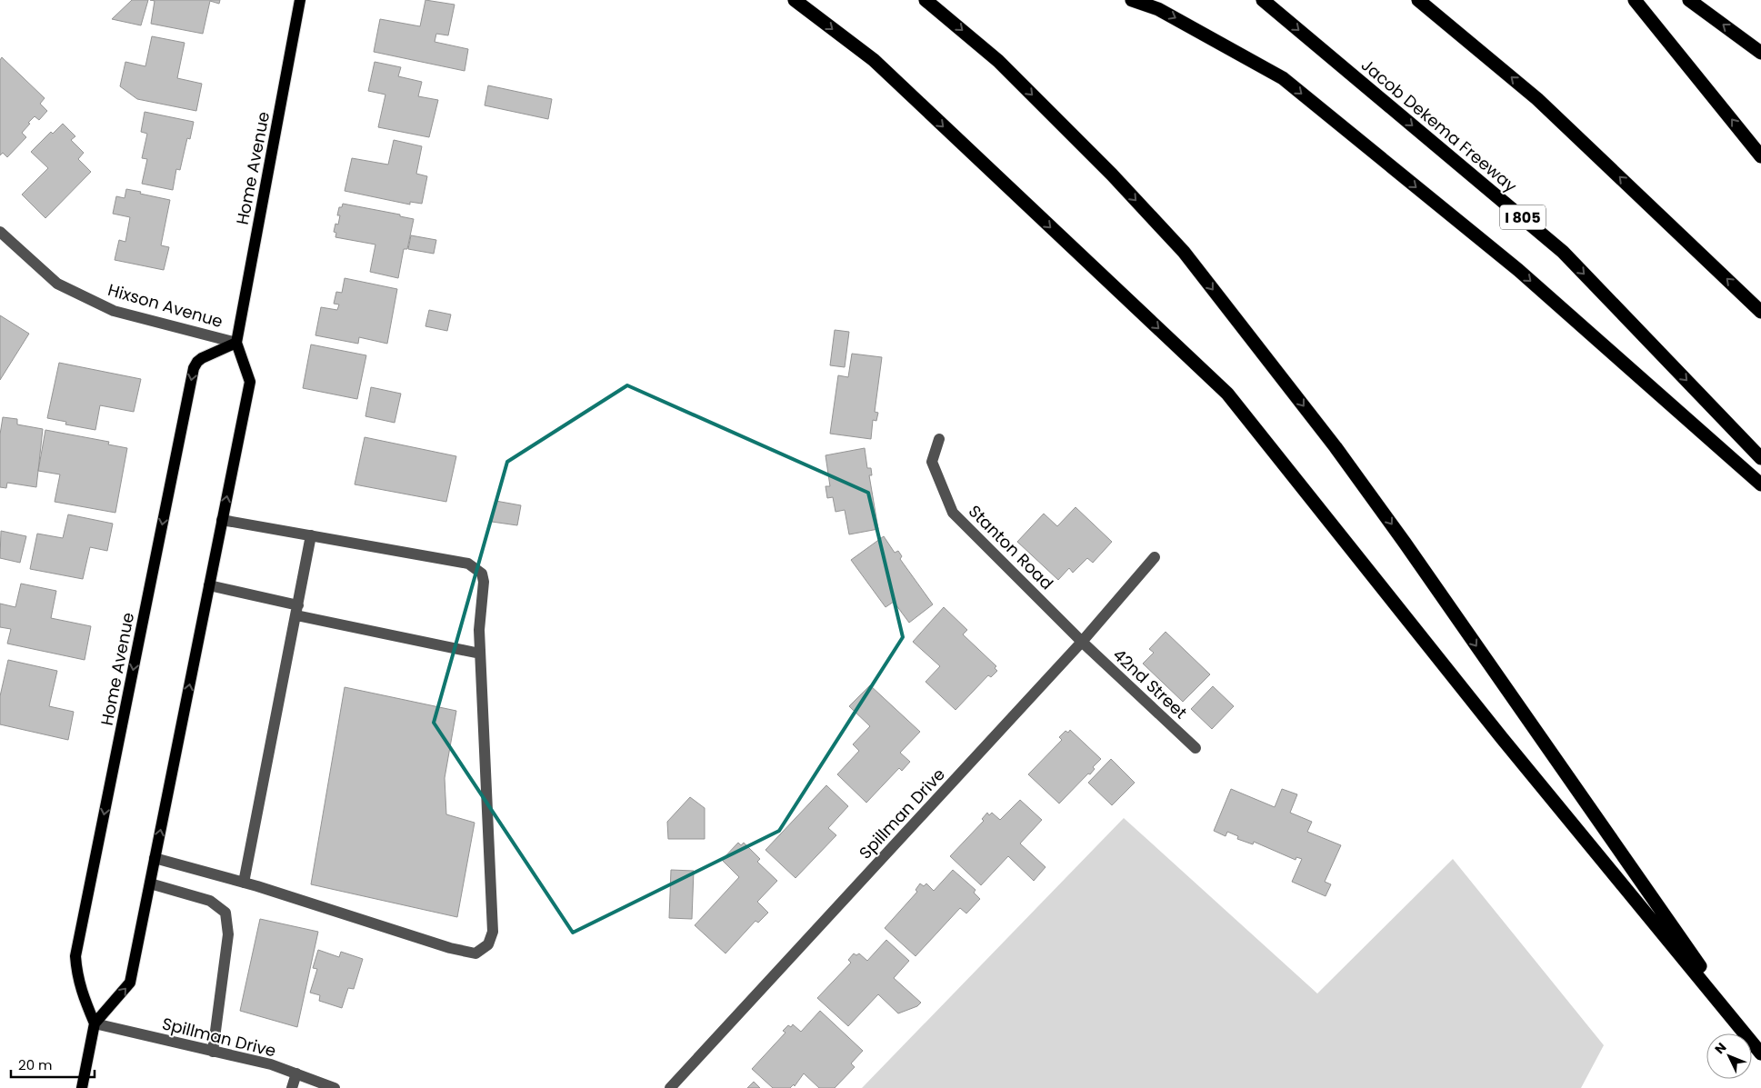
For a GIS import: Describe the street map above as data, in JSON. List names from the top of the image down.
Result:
{
  "streets": {
    "highway": ["Jacob Dekema Freeway", "I 805"],
    "main road": ["Home Avenue"],
    "street": [
      "Hixson Avenue",
      "Stanton Road",
      "42nd Street",
      "Spillman Drive"
    ]
  },
  "crossings": [
    ["Home Avenue", "Hixson Avenue"],
    ["Home Avenue", "Spillman Drive"],
    ["Stanton Road", "42nd Street"],
    ["Stanton Road", "Spillman Drive"],
    ["42nd Street", "Spillman Drive"]
  ],
  "scale_bar": "20 m",
  "north": "top left"
}
